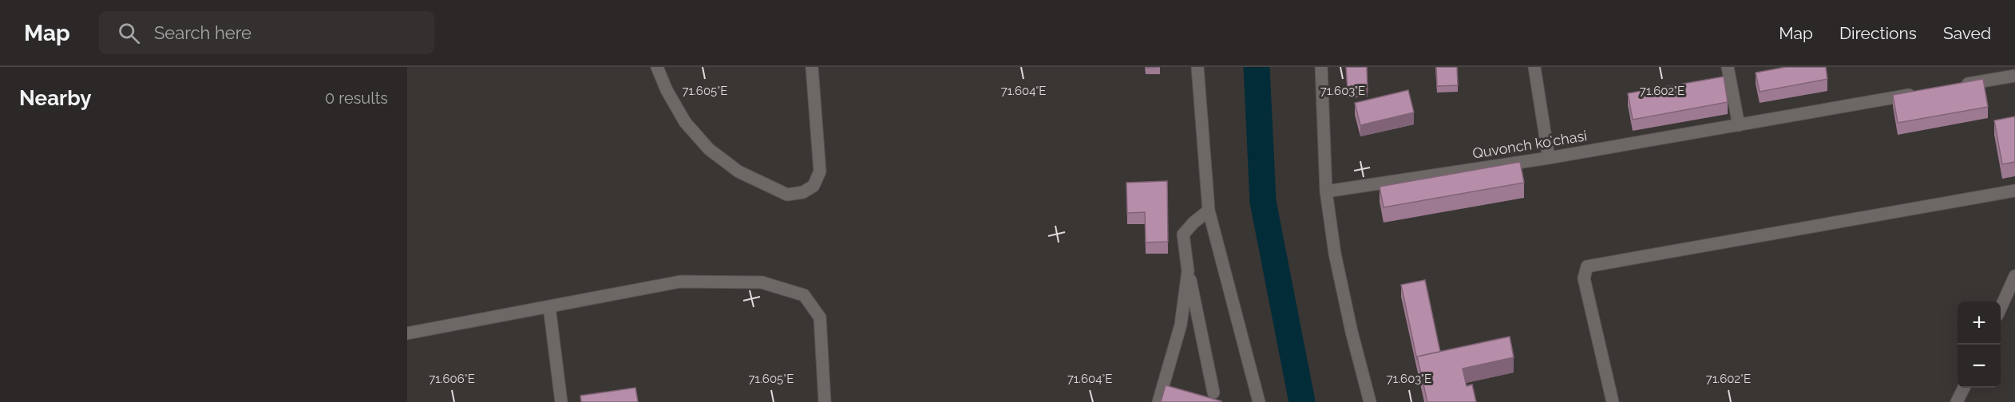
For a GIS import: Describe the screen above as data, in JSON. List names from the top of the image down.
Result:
{
  "streets": {
    "street": ["Quvonch koʻchasi"]
  },
  "page": {
    "header": "Map",
    "search": "Search here",
    "nav": ["Map", "Directions", "Saved"],
    "heading": ["Nearby", "0 results"],
    "map_buttons": ["+", "−"]
  },
  "coordinates": [
    "71.605°E",
    "71.604°E",
    "71.603°E",
    "71.602°E",
    "71.606°E"
  ]
}
